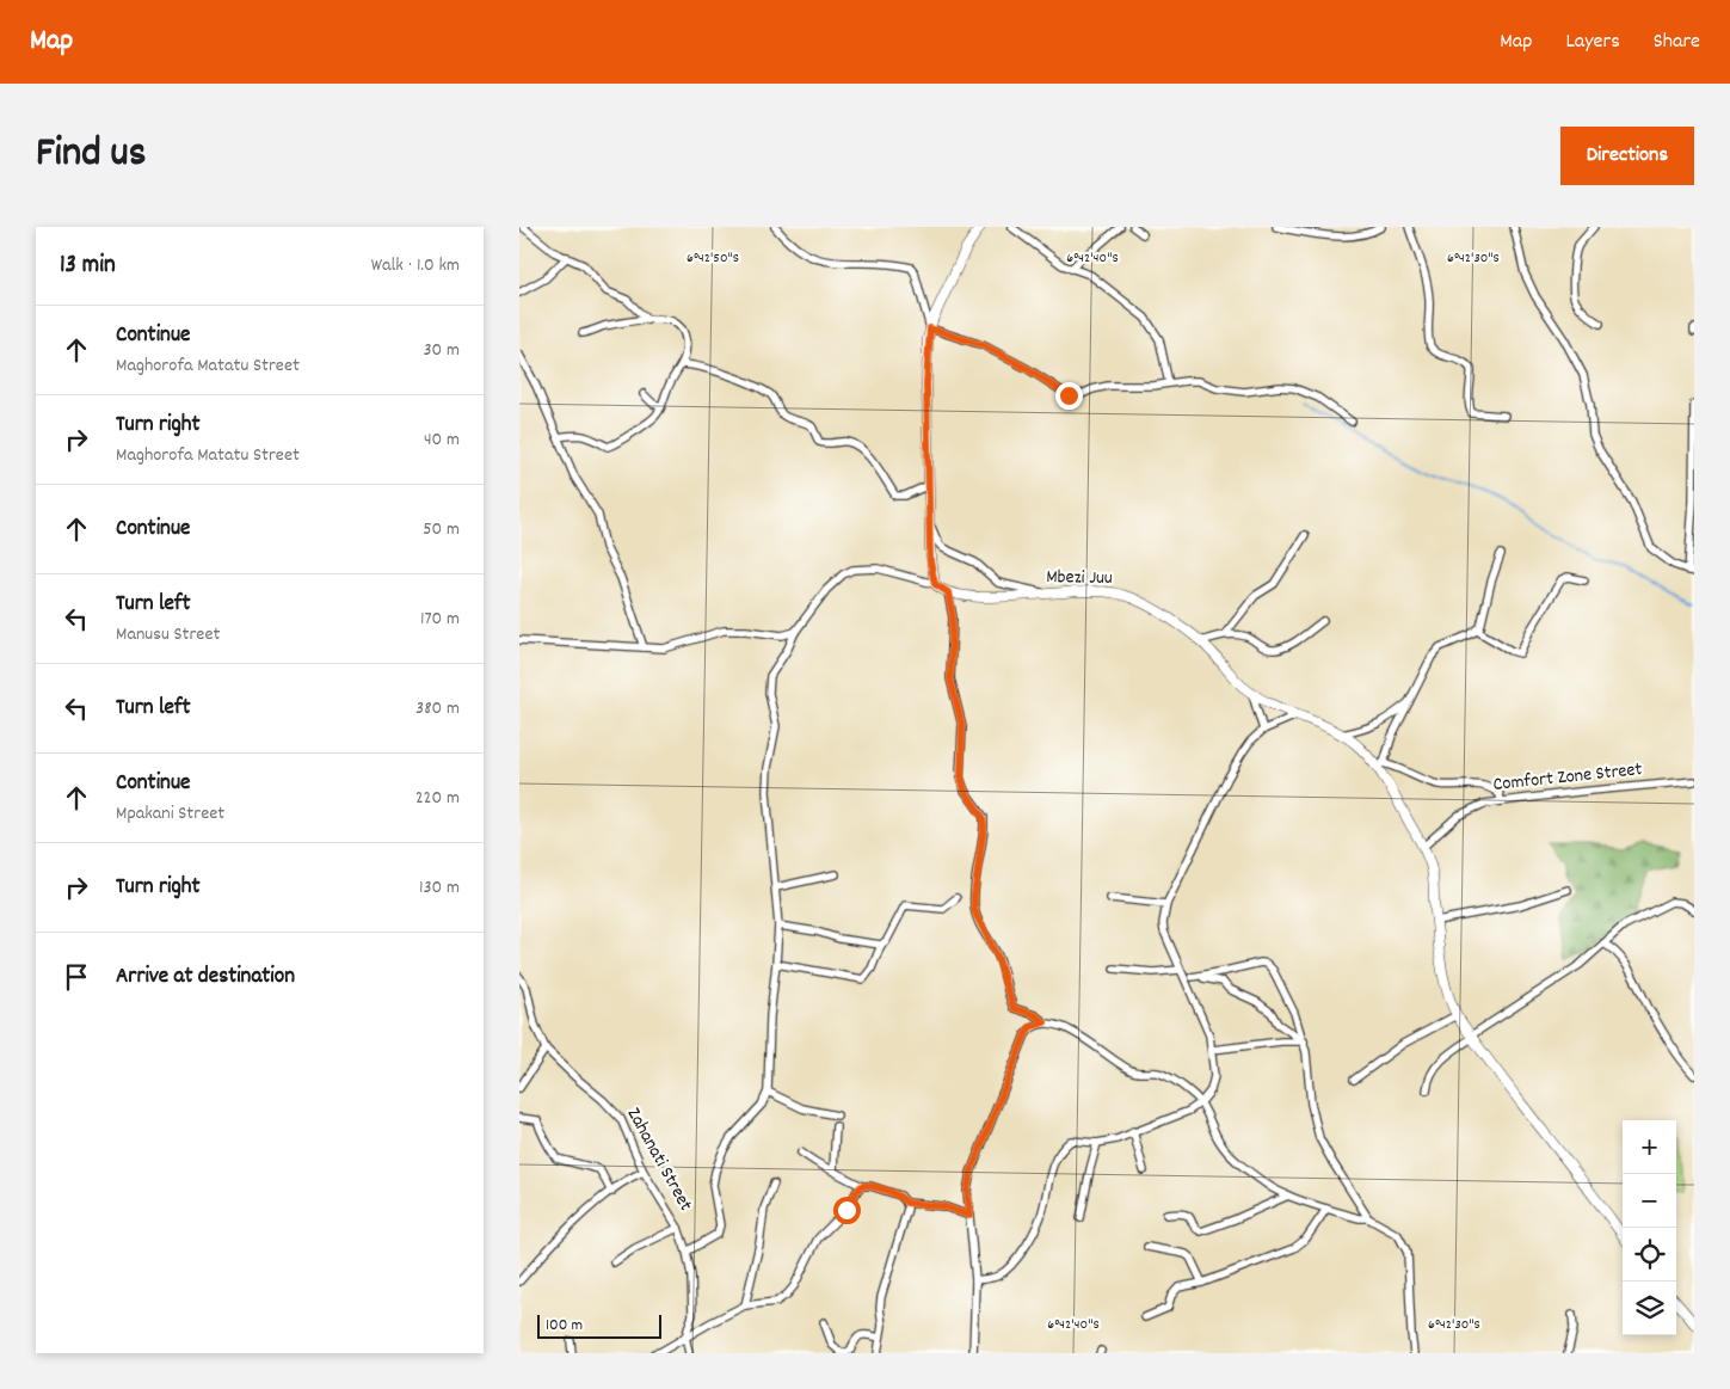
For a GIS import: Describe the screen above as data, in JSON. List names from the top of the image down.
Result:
{
  "streets": {
    "street": ["Mbezi Juu", "Comfort Zone Street", "Zahanati Street"]
  },
  "crossings": [
    ["Mbezi Juu", "Comfort Zone Street"]
  ],
  "scale_bar": "100 m",
  "page": {
    "header": "Map",
    "nav": ["Map", "Layers", "Share"],
    "title": "Find us",
    "buttons": "Directions",
    "heading": ["13 min", "Walk · 1.0 km"],
    "list": [
      ["Continue", "Maghorofa Matatu Street", "30 m"],
      ["Turn right", "Maghorofa Matatu Street", "40 m"],
      ["Continue", "50 m"],
      ["Turn left", "Manusu Street", "170 m"],
      ["Turn left", "380 m"],
      ["Continue", "Mpakani Street", "220 m"],
      ["Turn right", "130 m"],
      "Arrive at destination"
    ],
    "map_buttons": ["+", "−"],
    "scale": "100 m"
  },
  "coordinates": ["6°42'50\"S", "6°42'40\"S", "6°42'30\"S"]
}
